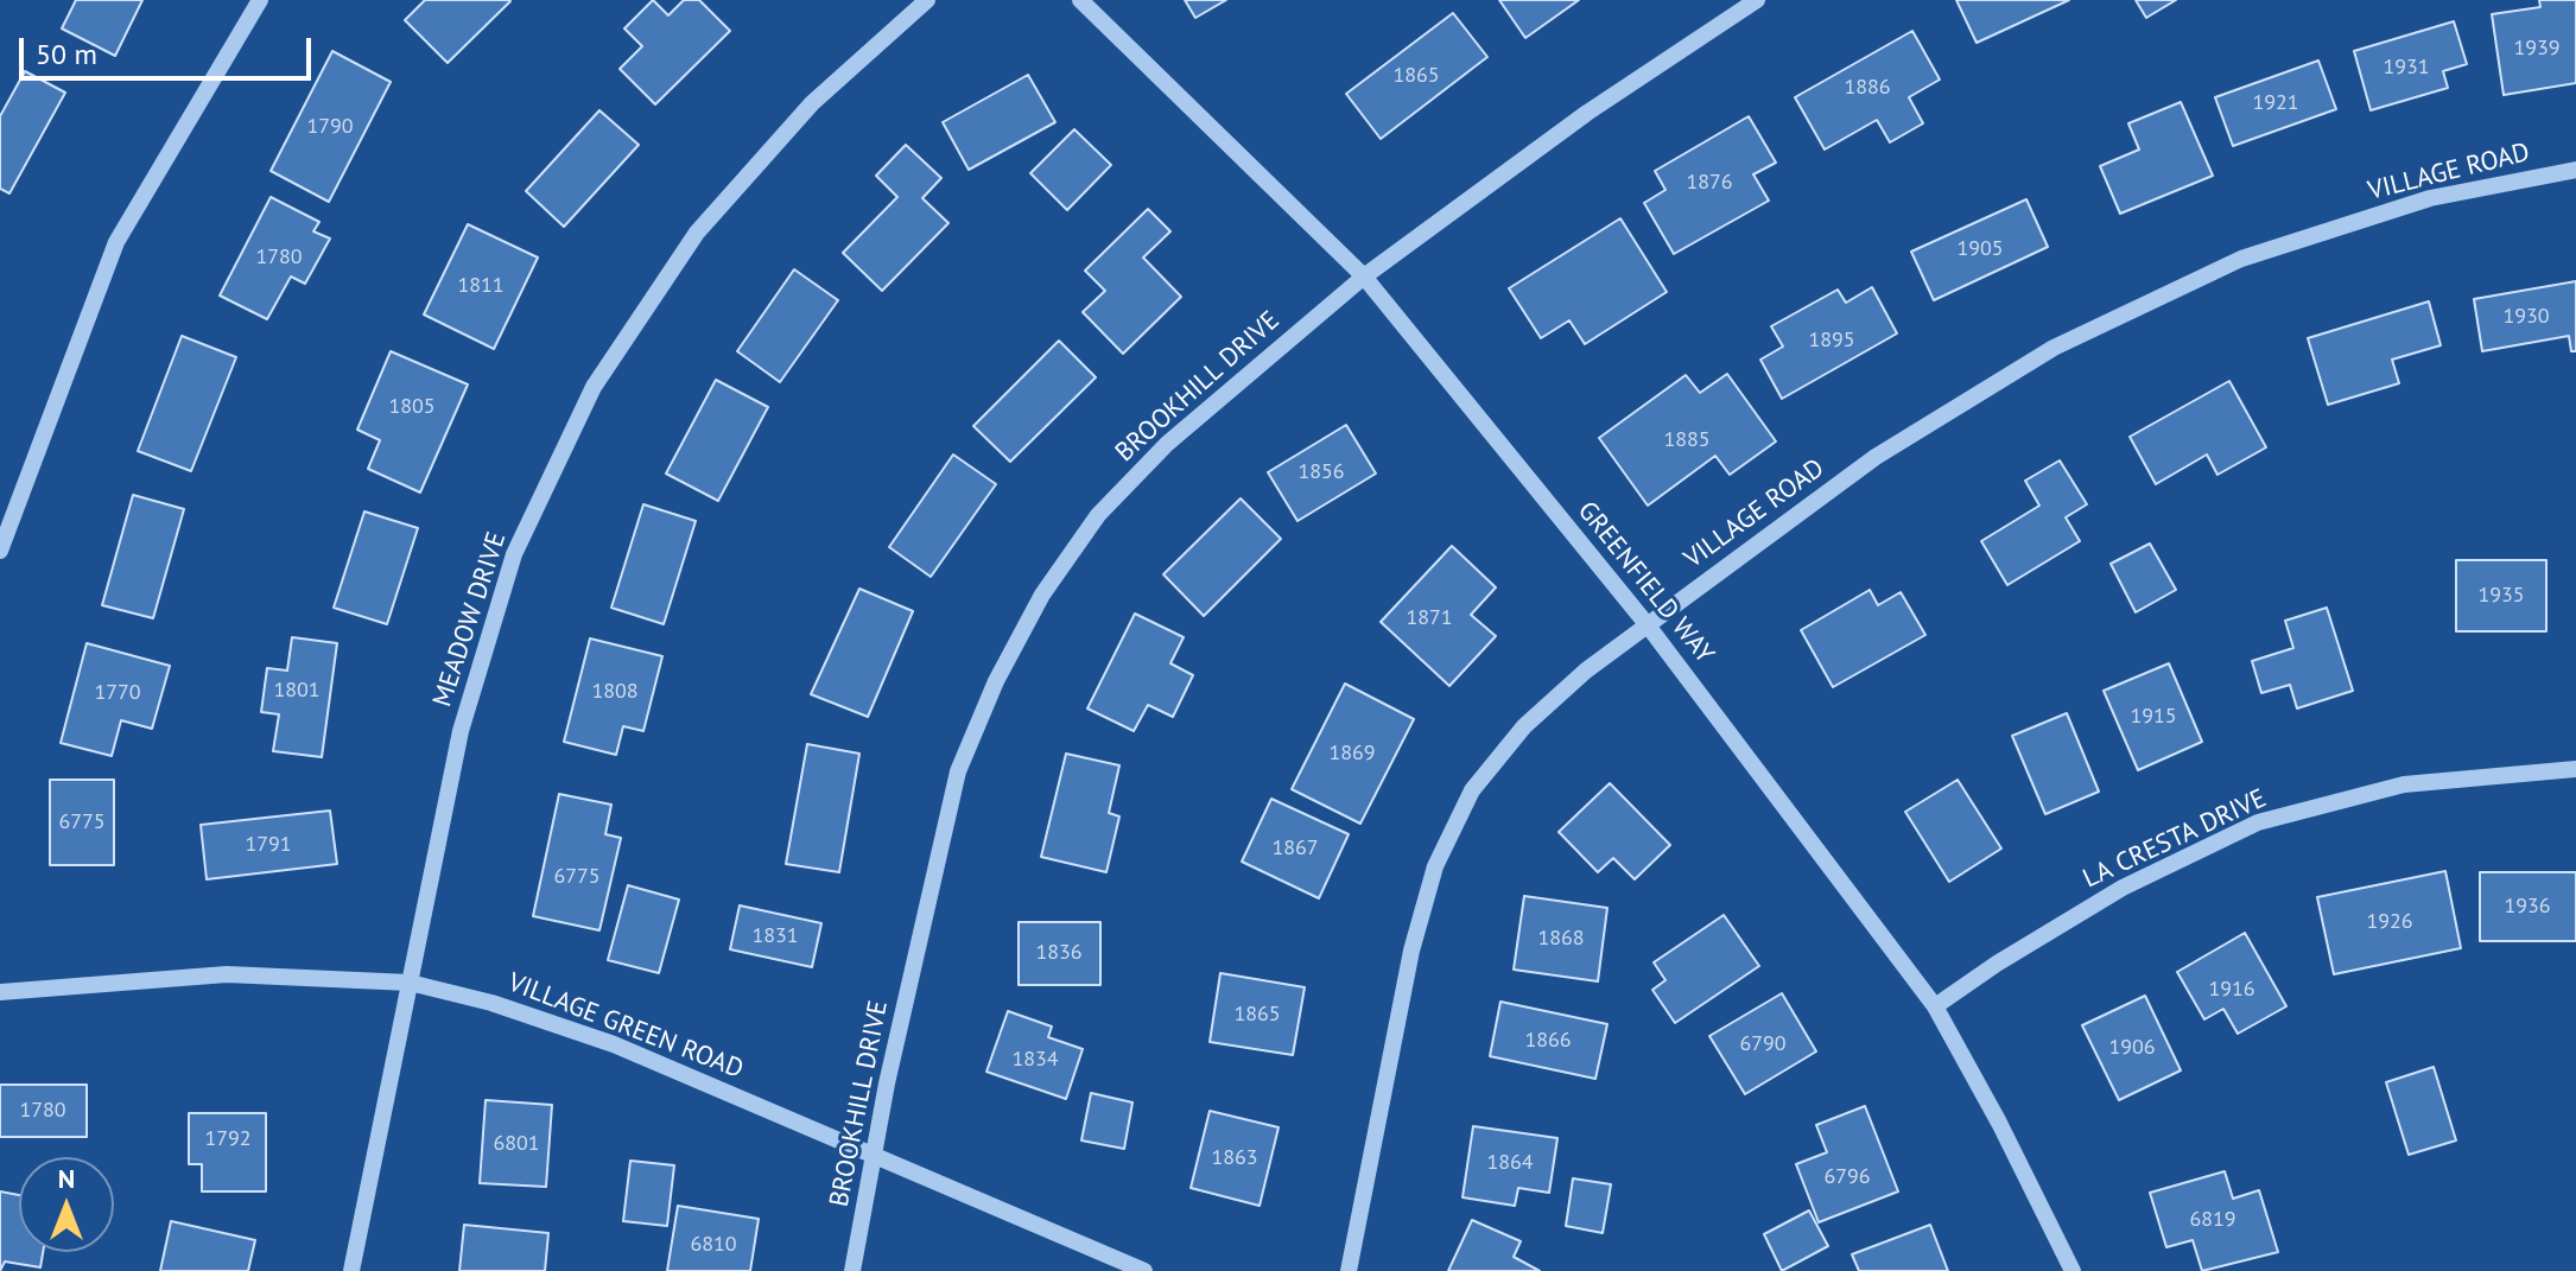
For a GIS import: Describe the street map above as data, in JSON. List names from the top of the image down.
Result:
{
  "streets": {
    "street": [
      "VILLAGE ROAD",
      "BROOKHILL DRIVE",
      "GREENFIELD WAY",
      "MEADOW DRIVE",
      "LA CRESTA DRIVE",
      "VILLAGE GREEN ROAD"
    ]
  },
  "crossings": [
    ["VILLAGE ROAD", "GREENFIELD WAY"],
    ["BROOKHILL DRIVE", "GREENFIELD WAY"],
    ["BROOKHILL DRIVE", "VILLAGE GREEN ROAD"],
    ["GREENFIELD WAY", "LA CRESTA DRIVE"],
    ["MEADOW DRIVE", "VILLAGE GREEN ROAD"]
  ],
  "house_numbers": [
    "1939",
    "1931",
    "1865",
    "1886",
    "1921",
    "1790",
    "1876",
    "1905",
    "1780",
    "1811",
    "1930",
    "1895",
    "1805",
    "1885",
    "1856",
    "1935",
    "1871",
    "1801",
    "1808",
    "1770",
    "1915",
    "1869",
    "6775",
    "1791",
    "1867",
    "6775",
    "1936",
    "1926",
    "1831",
    "1868",
    "1836",
    "1916",
    "1865",
    "1866",
    "6790",
    "1906",
    "1834",
    "1780",
    "1792",
    "6801",
    "1863",
    "1864",
    "6796",
    "6819",
    "6810"
  ],
  "scale_bar": "50 m",
  "north": "top"
}
